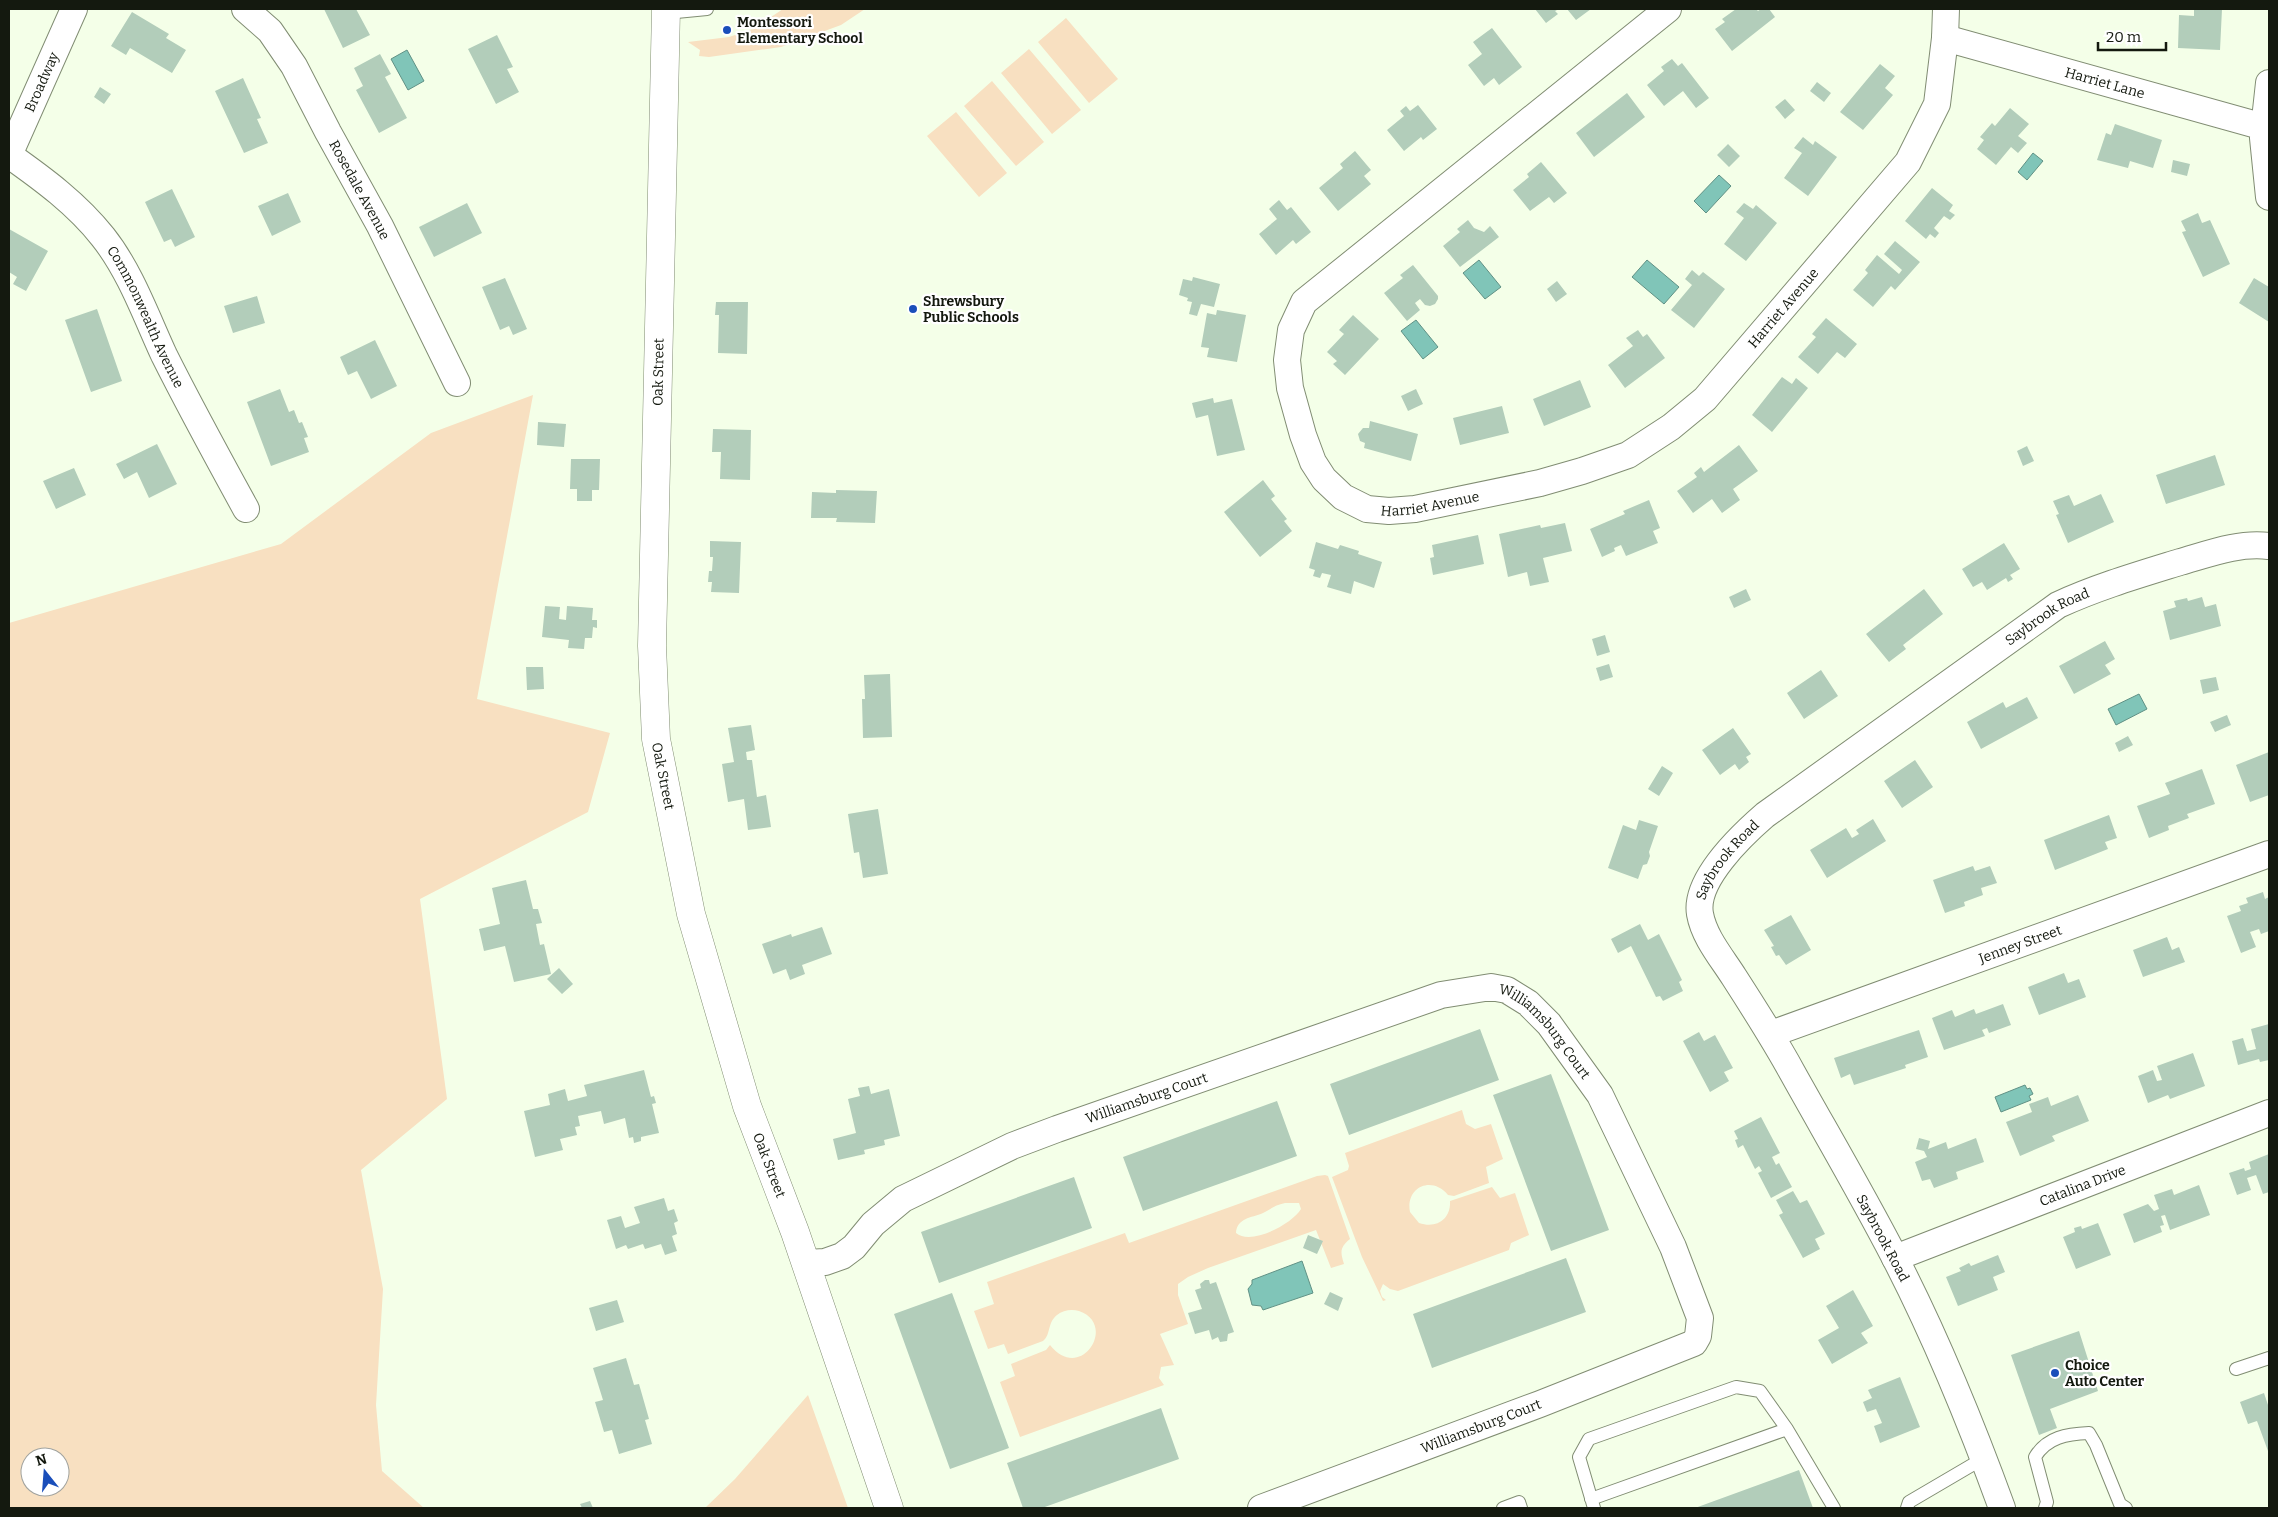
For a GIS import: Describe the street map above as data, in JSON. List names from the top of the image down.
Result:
{
  "streets": {
    "street": [
      "Broadway",
      "Harriet Lane",
      "Rosedale Avenue",
      "Harriet Avenue",
      "Commonwealth Avenue",
      "Oak Street",
      "Saybrook Road",
      "Jenney Street",
      "Williamsburg Court",
      "Catalina Drive"
    ]
  },
  "crossings": [
    ["Broadway", "Commonwealth Avenue"],
    ["Harriet Lane", "Harriet Avenue"],
    ["Oak Street", "Williamsburg Court"],
    ["Saybrook Road", "Jenney Street"],
    ["Saybrook Road", "Catalina Drive"]
  ],
  "places": ["Montessori Elementary School", "Shrewsbury Public Schools", "Choice Auto Center"],
  "scale_bar": "20 m",
  "north": "top"
}
